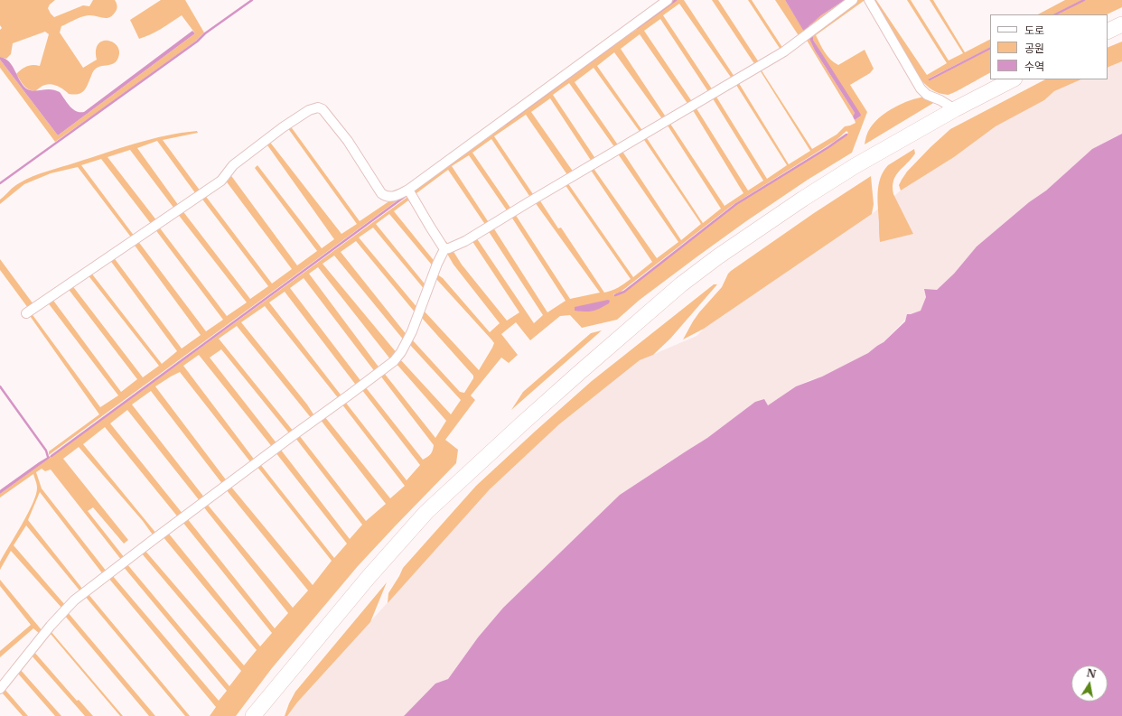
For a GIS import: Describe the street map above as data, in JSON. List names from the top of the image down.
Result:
{
  "legend": ["도로", "공원", "수역"],
  "north": "top"
}
